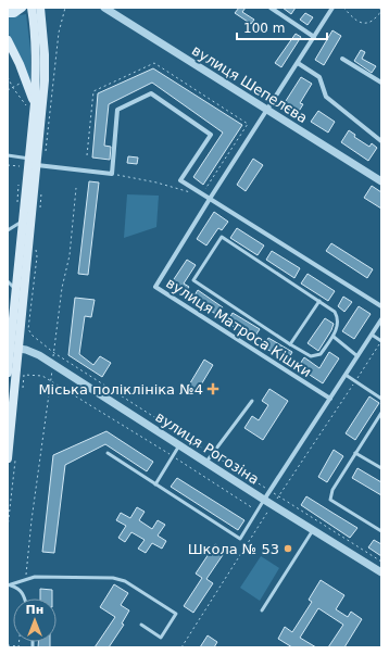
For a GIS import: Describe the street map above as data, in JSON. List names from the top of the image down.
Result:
{
  "streets": {
    "street": ["вулиця Шепелєва", "вулиця Матроса Кішки", "вулиця Рогозіна"]
  },
  "places": {
    "health": ["Міська поліклініка №4"],
    "other": ["Школа № 53"]
  },
  "scale_bar": "100 m",
  "north": "top"
}
